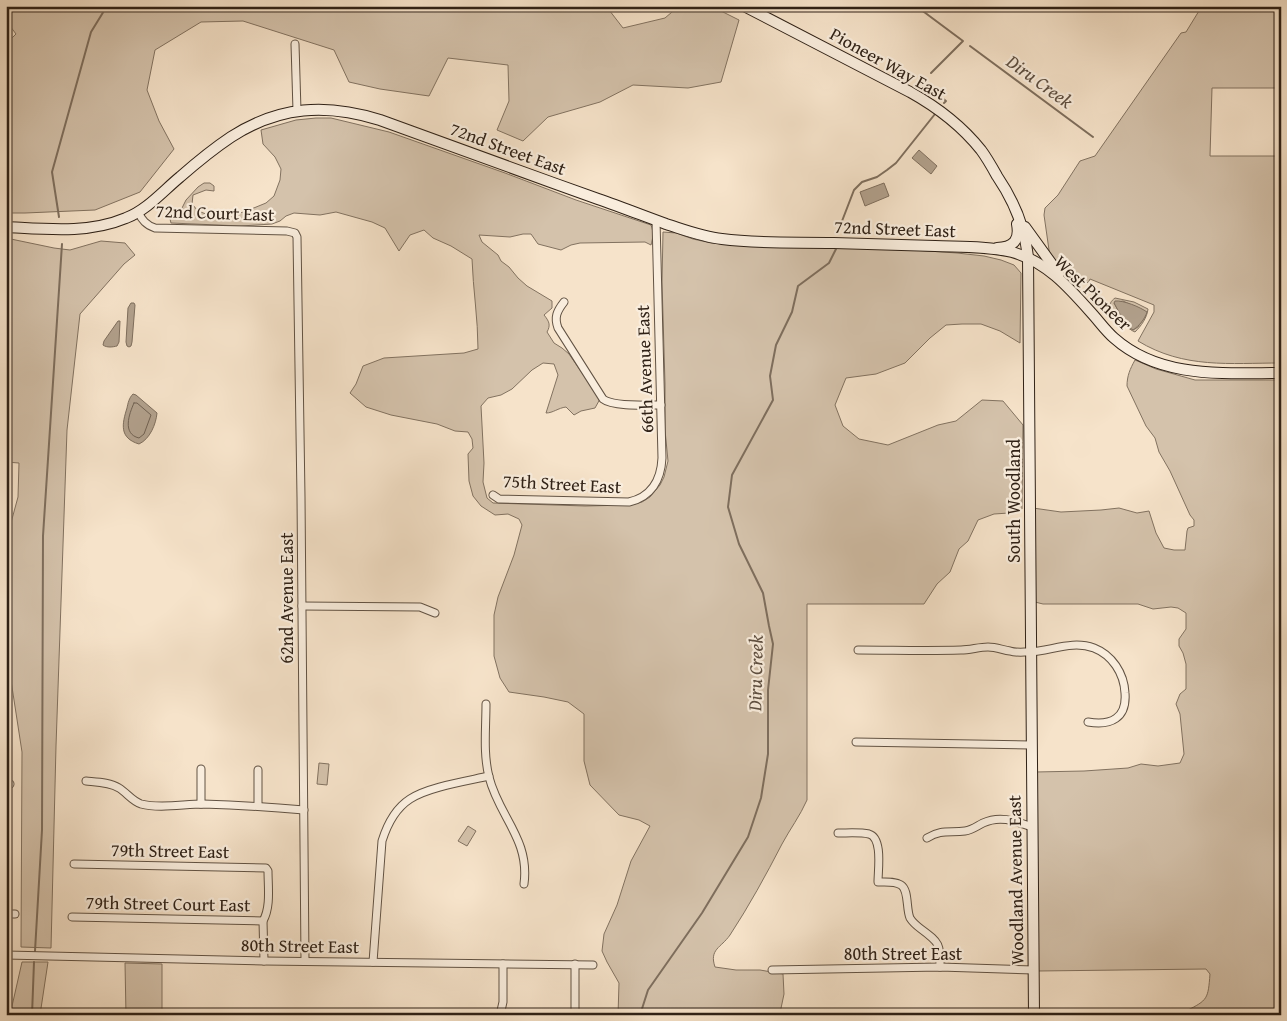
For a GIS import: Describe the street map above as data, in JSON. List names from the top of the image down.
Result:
{
  "streets": {
    "main road": [
      "Pioneer Way East",
      "72nd Street East",
      "West Pioneer",
      "South Woodland",
      "Woodland Avenue East"
    ],
    "street": [
      "72nd Court East",
      "66th Avenue East",
      "75th Street East",
      "62nd Avenue East",
      "79th Street East",
      "79th Street Court East",
      "80th Street East"
    ]
  },
  "crossings": [
    ["Pioneer Way East", "72nd Street East"],
    ["Pioneer Way East", "West Pioneer"],
    ["Pioneer Way East", "South Woodland"],
    ["72nd Street East", "72nd Court East"],
    ["72nd Street East", "West Pioneer"],
    ["72nd Street East", "66th Avenue East"],
    ["72nd Street East", "South Woodland"],
    ["72nd Court East", "62nd Avenue East"],
    ["West Pioneer", "South Woodland"],
    ["66th Avenue East", "75th Street East"],
    ["South Woodland", "Woodland Avenue East"],
    ["62nd Avenue East", "80th Street East"],
    ["79th Street East", "79th Street Court East"],
    ["Woodland Avenue East", "80th Street East"]
  ],
  "water": ["Diru Creek"]
}
